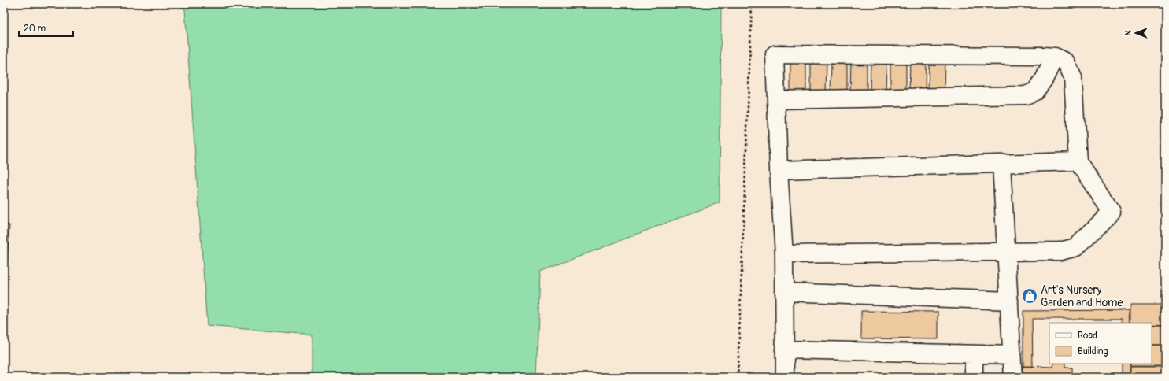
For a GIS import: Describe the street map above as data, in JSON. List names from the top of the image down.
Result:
{
  "places": {
    "shop": ["Art's Nursery Garden and Home"]
  },
  "legend": ["Road", "Building"],
  "scale_bar": "20 m",
  "north": "left"
}
